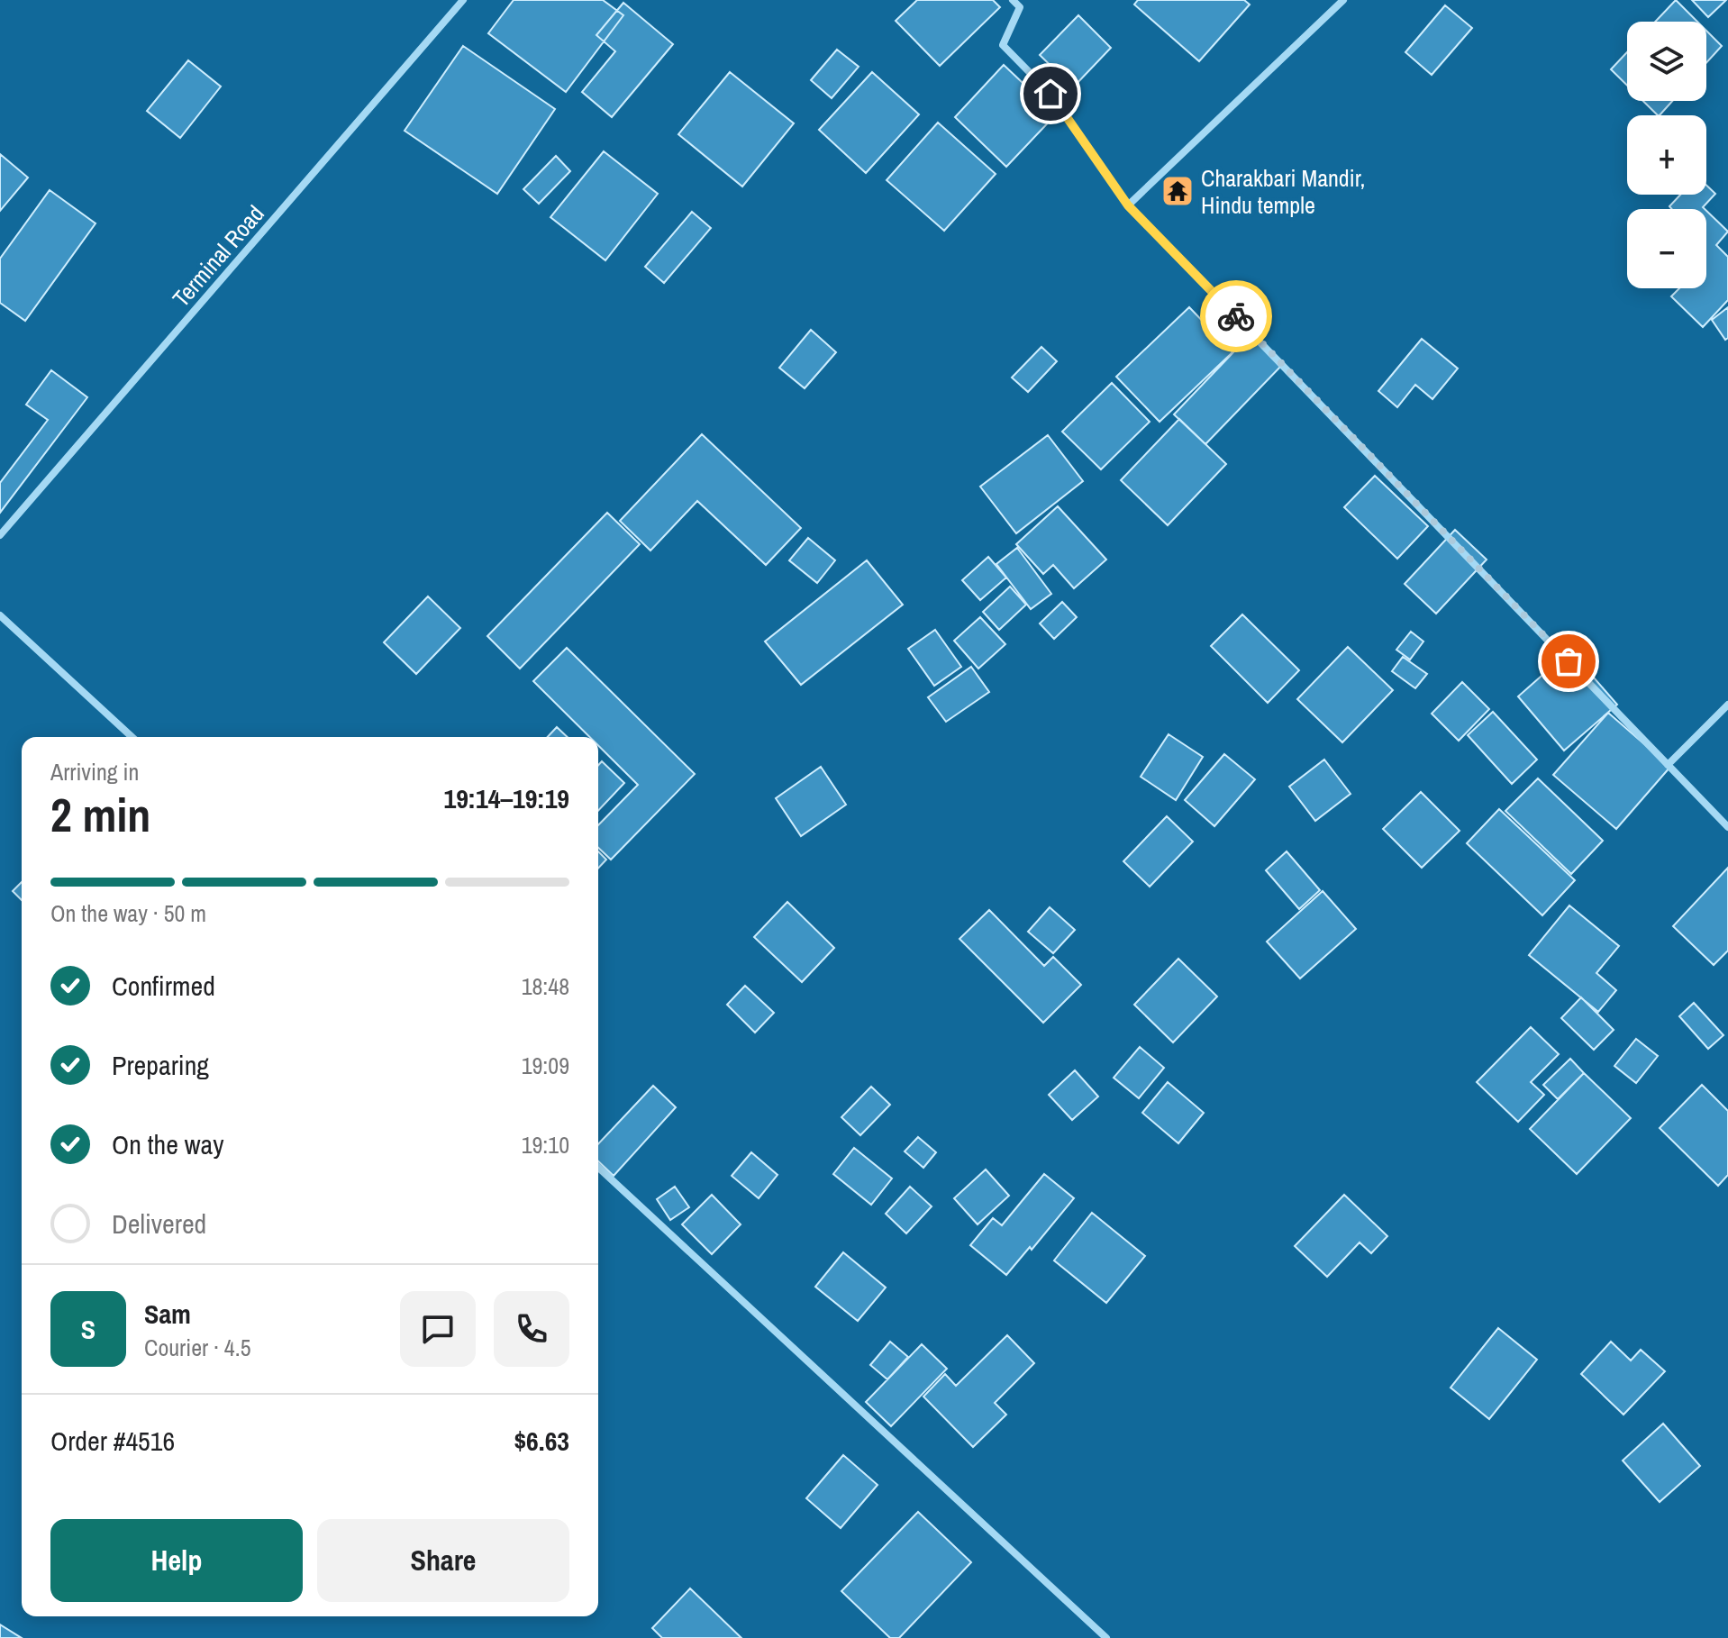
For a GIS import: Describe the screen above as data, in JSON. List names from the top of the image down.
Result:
{
  "streets": {
    "street": ["Terminal Road"]
  },
  "places": {
    "temple": ["Charakbari Mandir, Hindu temple"]
  },
  "page": {
    "map_buttons": ["+", "−"],
    "heading": ["2 min", "Arriving in", "19:14–19:19"],
    "panel": [
      "Sam",
      "Courier · 4.5",
      "Order #4516",
      "$6.63"
    ],
    "bar": "On the way · 50 m",
    "list": [
      ["Confirmed", "18:48"],
      ["Preparing", "19:09"],
      ["On the way", "19:10"],
      "Delivered"
    ],
    "round": "S",
    "buttons": ["Help", "Share"]
  }
}
